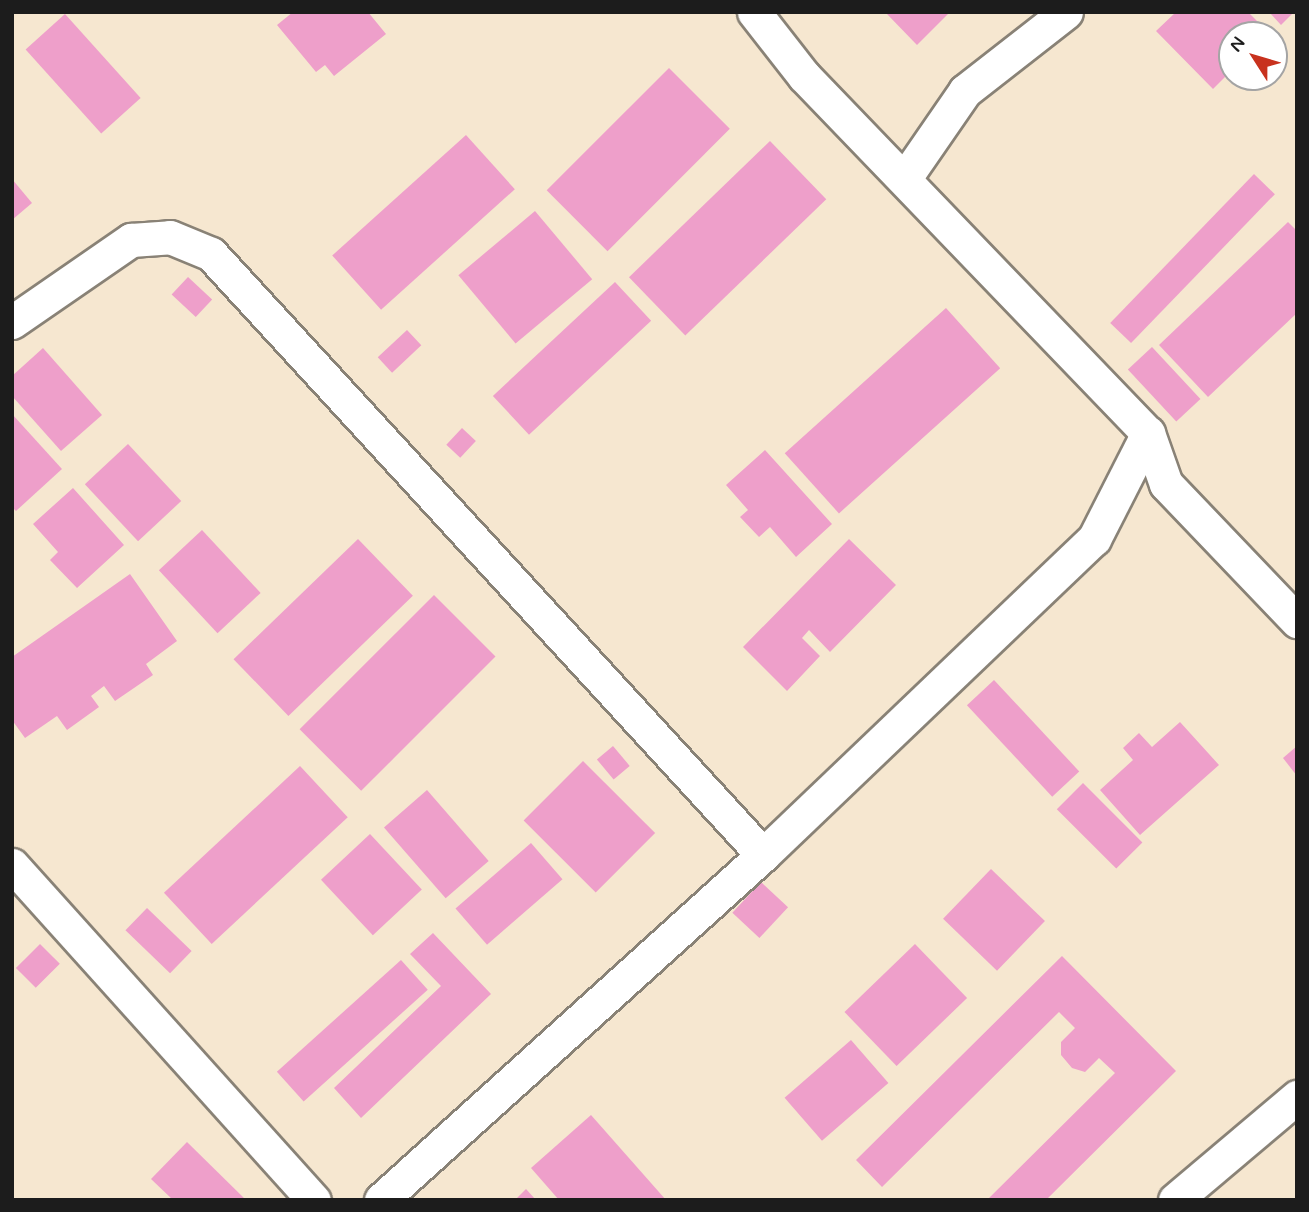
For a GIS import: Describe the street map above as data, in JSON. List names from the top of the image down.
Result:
{
  "north": "top left"
}
